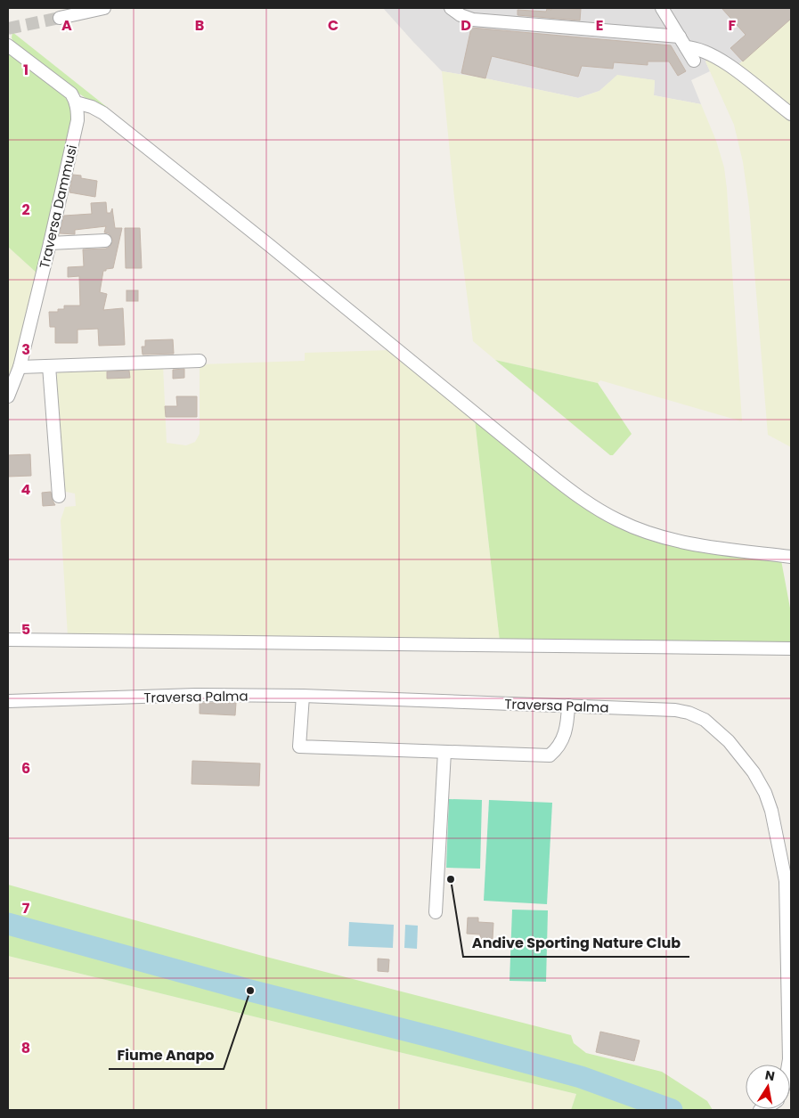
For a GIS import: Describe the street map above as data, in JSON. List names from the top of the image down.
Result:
{
  "streets": {
    "street": ["Traversa Dammusi", "Traversa Palma"]
  },
  "places": ["Andive Sporting Nature Club", "Fiume Anapo"],
  "north": "top",
  "grid": {
    "columns": [
      "A",
      "B",
      "C",
      "D",
      "E",
      "F"
    ],
    "rows": [
      "1",
      "2",
      "3",
      "4",
      "5",
      "6",
      "7",
      "8"
    ]
  }
}
